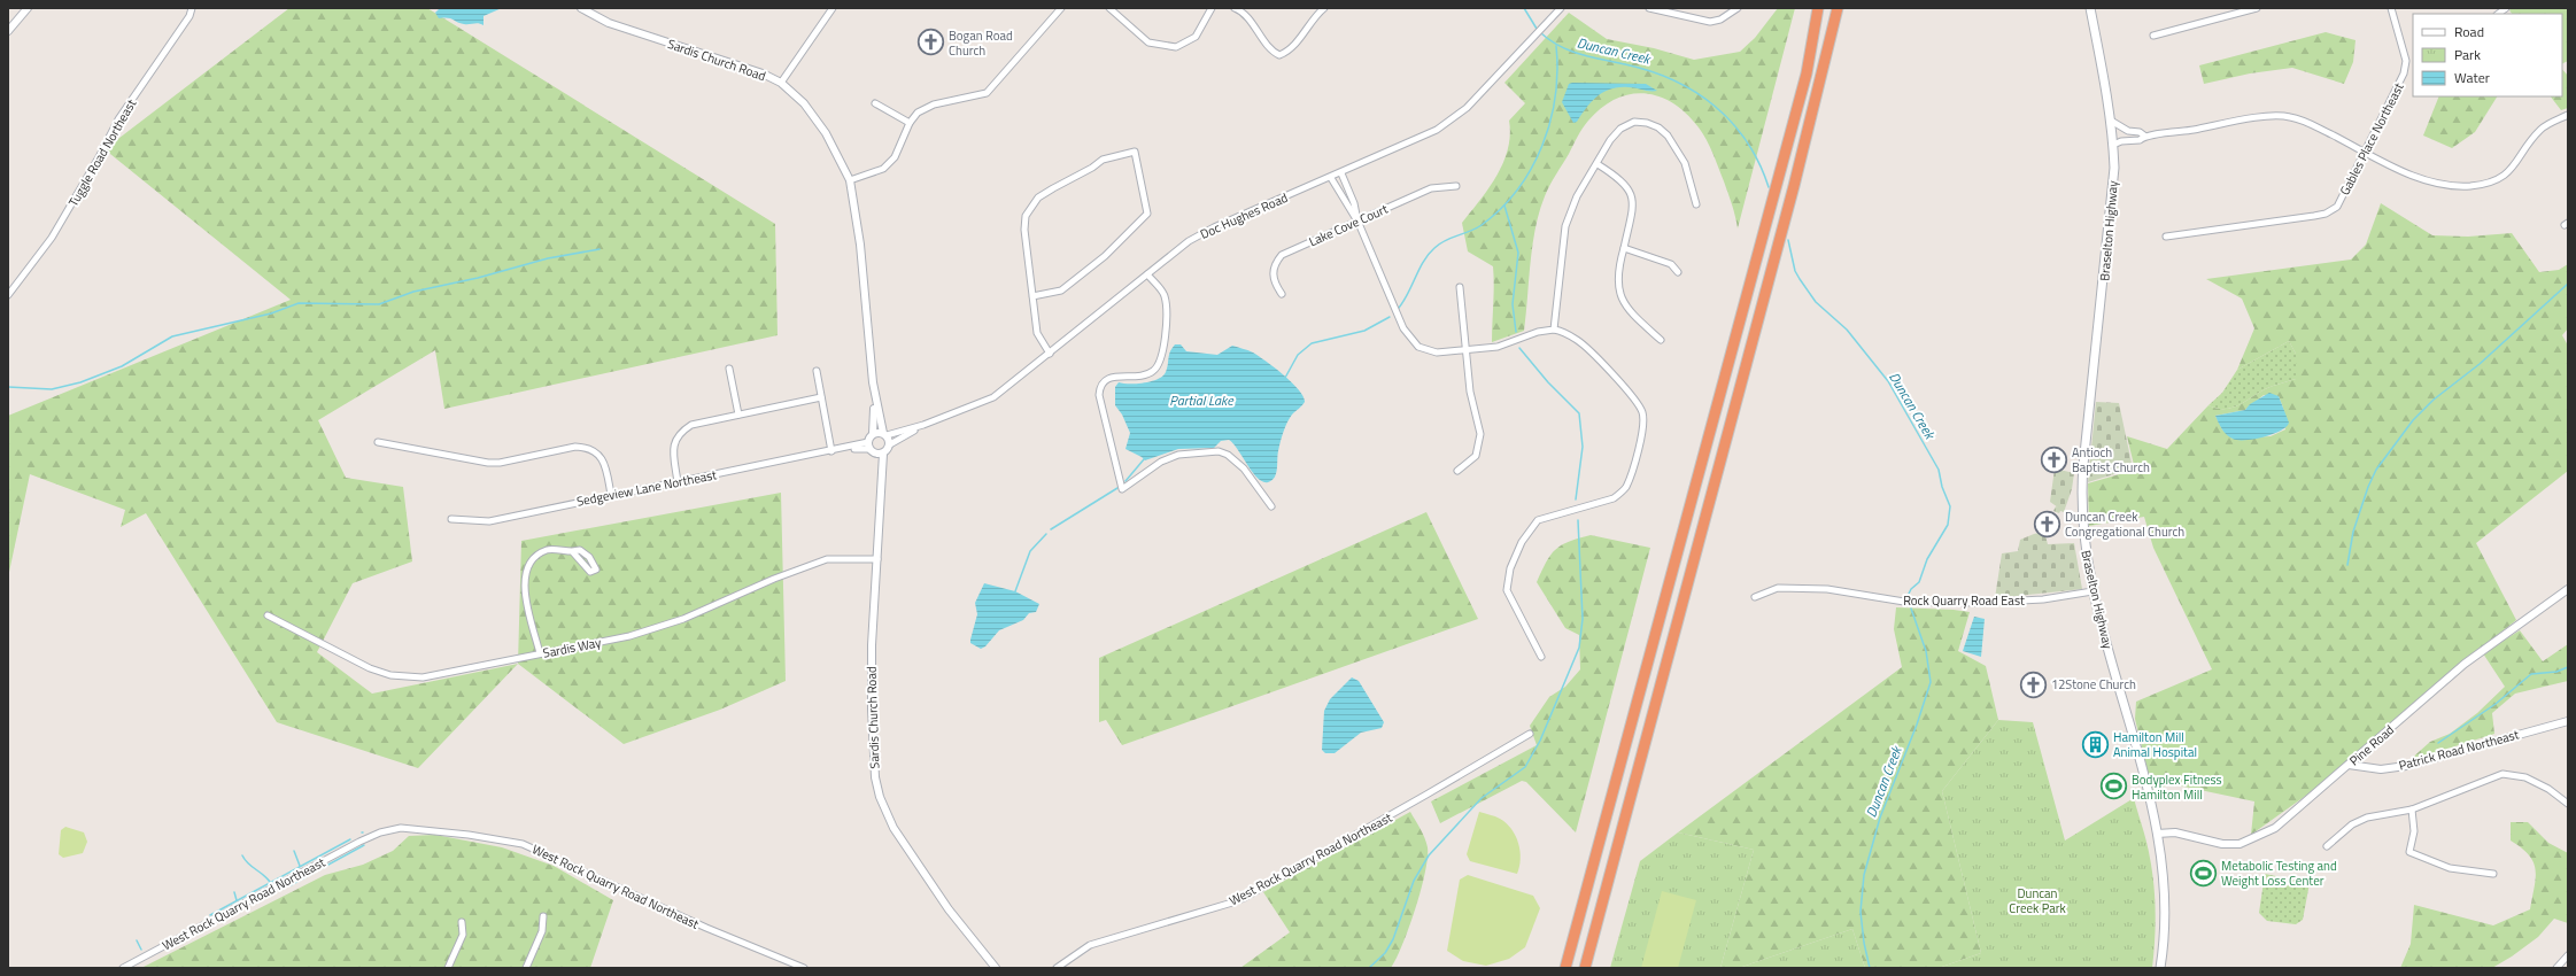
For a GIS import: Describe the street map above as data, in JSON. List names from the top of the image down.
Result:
{
  "streets": {
    "main road": ["Braselton Highway"],
    "street": [
      "Sardis Church Road",
      "Gables Place Northeast",
      "Tuggle Road Northeast",
      "Doc Hughes Road",
      "Lake Cove Court",
      "Sedgeview Lane Northeast",
      "Rock Quarry Road East",
      "Sardis Way",
      "Pine Road",
      "Patrick Road Northeast",
      "West Rock Quarry Road Northeast"
    ]
  },
  "crossings": [
    ["Sardis Church Road", "Doc Hughes Road"],
    ["Sardis Church Road", "Sedgeview Lane Northeast"],
    ["Sardis Church Road", "Sardis Way"],
    ["Braselton Highway", "Rock Quarry Road East"],
    ["Braselton Highway", "Pine Road"],
    ["Pine Road", "Patrick Road Northeast"]
  ],
  "water": ["Duncan Creek", "Partial Lake"],
  "parks": ["Duncan Creek Park"],
  "places": {
    "church": [
      "Bogan Road Church",
      "Antioch Baptist Church",
      "Duncan Creek Congregational Church",
      "12Stone Church"
    ],
    "building": ["Hamilton Mill Animal Hospital"],
    "sports": ["Bodyplex Fitness Hamilton Mill", "Metabolic Testing and Weight Loss Center"]
  },
  "legend": ["Road", "Park", "Water"]
}
